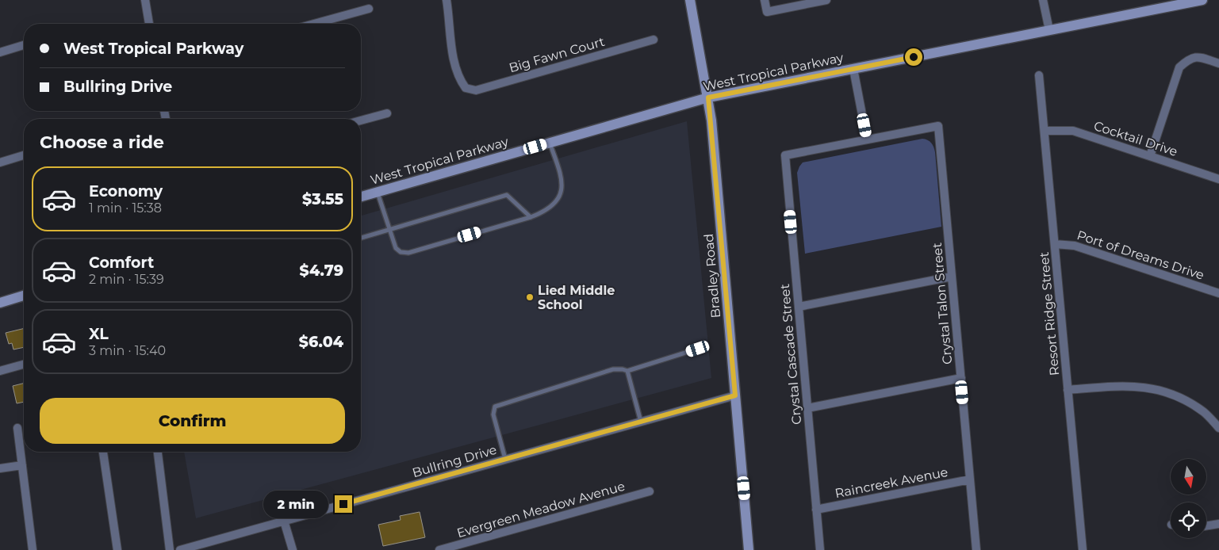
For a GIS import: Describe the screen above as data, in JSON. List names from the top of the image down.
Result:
{
  "streets": {
    "main road": ["West Tropical Parkway", "Bradley Road"],
    "street": [
      "Big Fawn Court",
      "Cocktail Drive",
      "Port of Dreams Drive",
      "Crystal Talon Street",
      "Resort Ridge Street",
      "Crystal Cascade Street",
      "Bullring Drive",
      "Raincreek Avenue",
      "Evergreen Meadow Avenue"
    ]
  },
  "crossings": [
    ["West Tropical Parkway", "Bradley Road"],
    ["Cocktail Drive", "Resort Ridge Street"],
    ["Port of Dreams Drive", "Resort Ridge Street"],
    ["Bradley Road", "Bullring Drive"],
    ["Crystal Talon Street", "Crystal Cascade Street"],
    ["Crystal Talon Street", "Raincreek Avenue"],
    ["Crystal Cascade Street", "Raincreek Avenue"]
  ],
  "places": ["Lied Middle School"],
  "north": "bottom",
  "page": {
    "banner": ["West Tropical Parkway", "Bullring Drive"],
    "heading": "Choose a ride",
    "list": [
      {
        "name": "Economy",
        "note": "1 min · 15:38",
        "value": "$3.55"
      },
      {
        "name": "Comfort",
        "note": "2 min · 15:39",
        "value": "$4.79"
      },
      {
        "name": "XL",
        "note": "3 min · 15:40",
        "value": "$6.04"
      }
    ],
    "buttons": "Confirm",
    "bubble": "2 min"
  }
}
